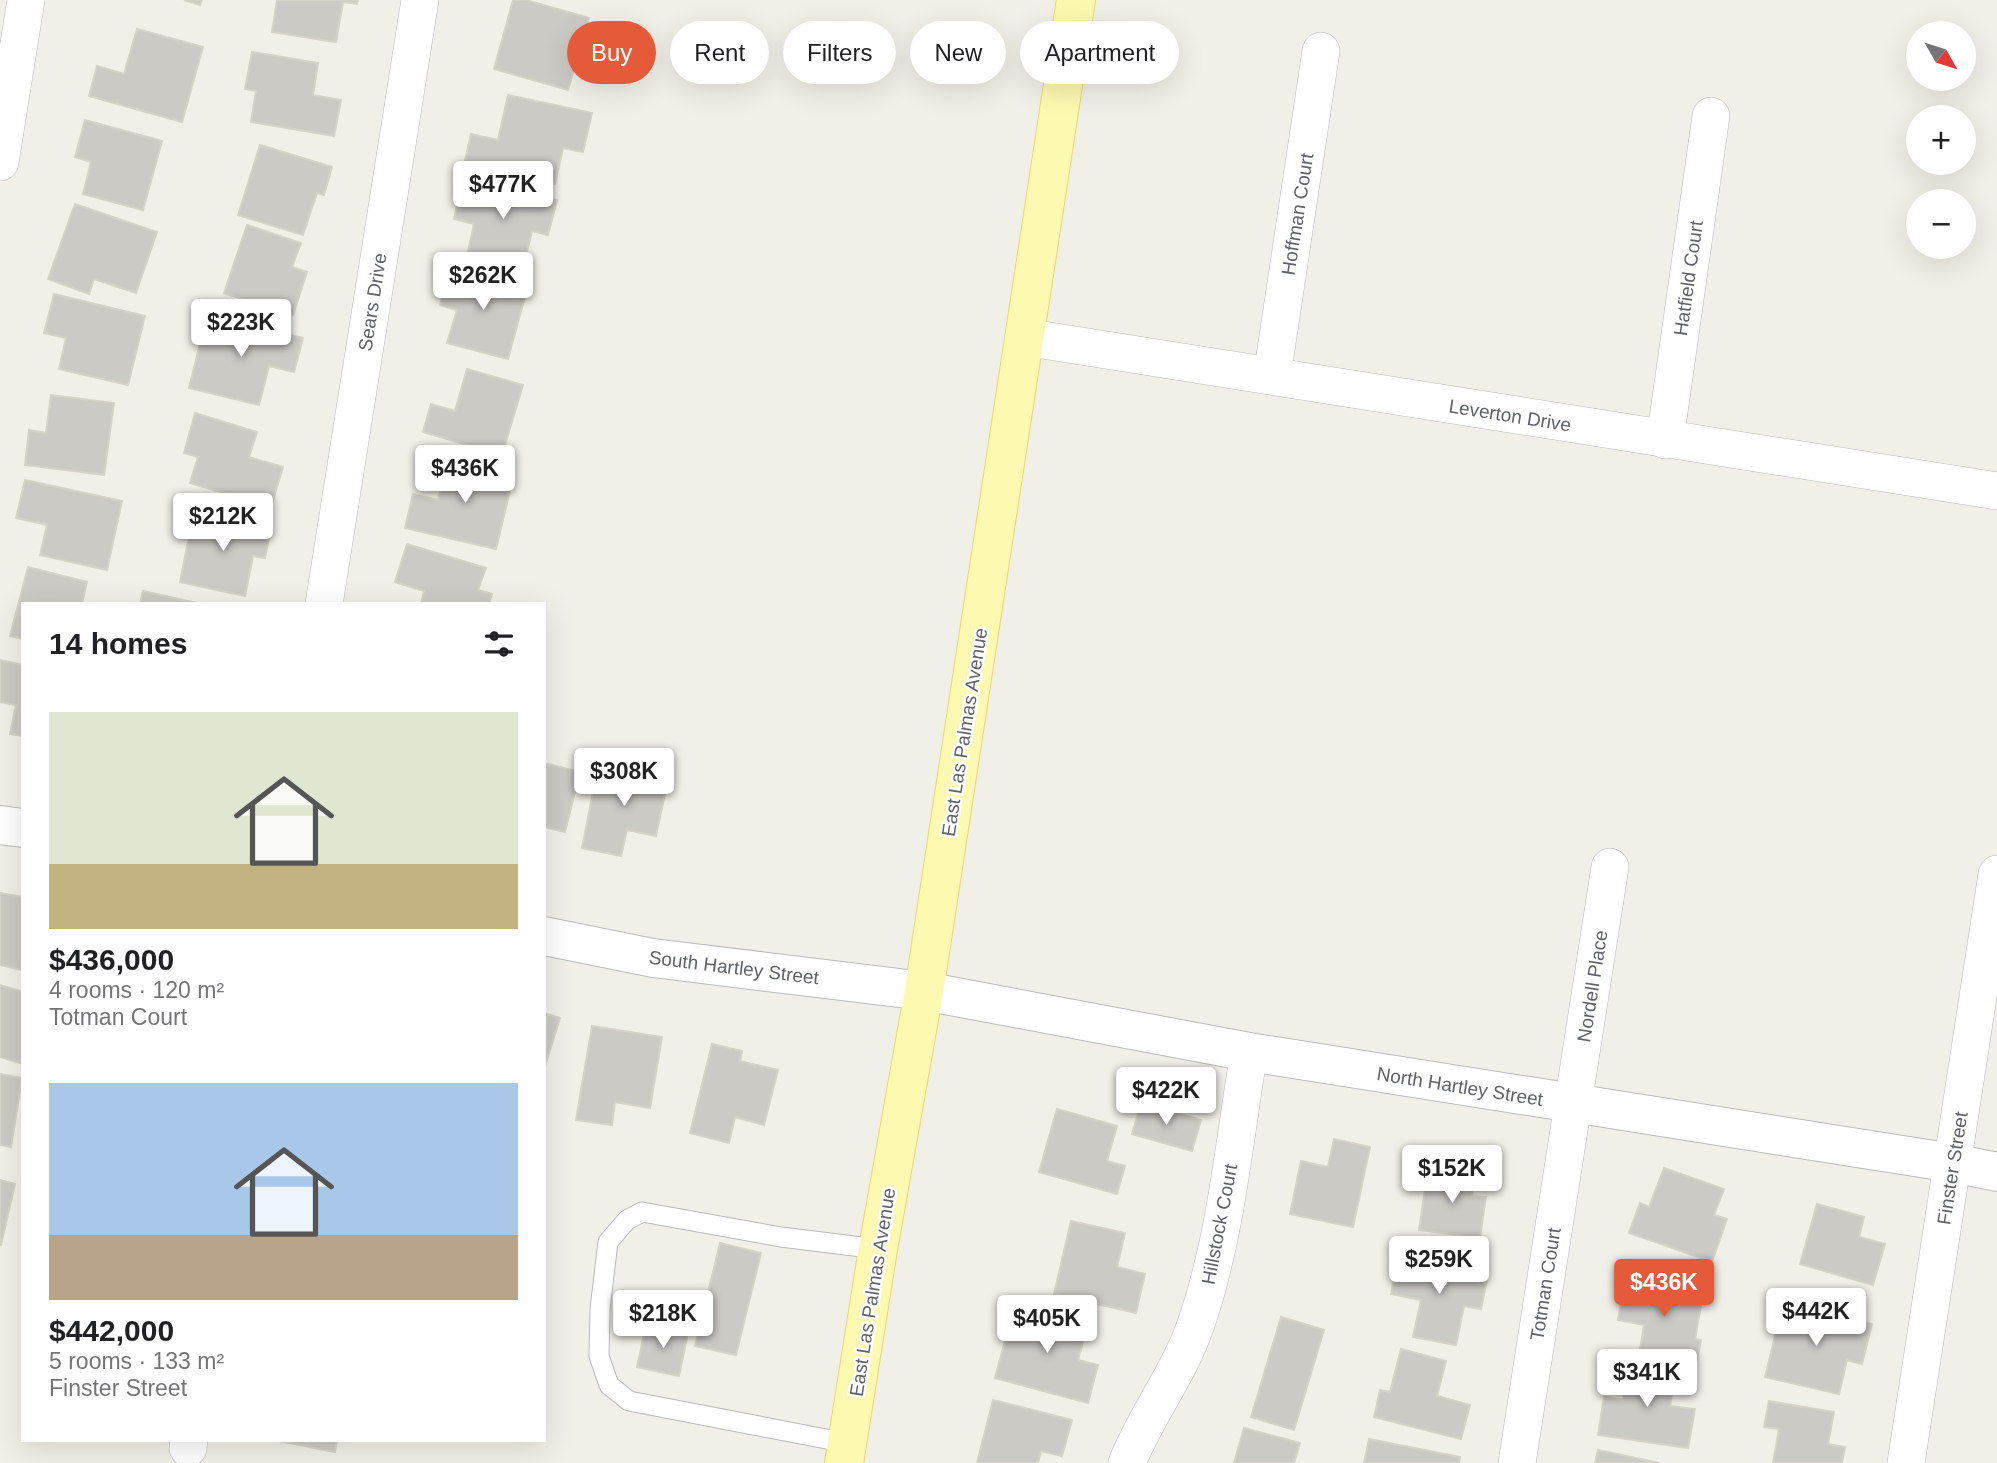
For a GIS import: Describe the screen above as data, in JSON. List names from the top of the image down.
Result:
{
  "streets": {
    "main road": ["East Las Palmas Avenue"],
    "street": [
      "Hoffman Court",
      "Hatfield Court",
      "Sears Drive",
      "Leverton Drive",
      "South Hartley Street",
      "Nordell Place",
      "North Hartley Street",
      "Finster Street",
      "Hillstock Court",
      "Totman Court"
    ]
  },
  "crossings": [
    ["Hoffman Court", "Leverton Drive"],
    ["Hatfield Court", "Leverton Drive"],
    ["Leverton Drive", "East Las Palmas Avenue"],
    ["East Las Palmas Avenue", "South Hartley Street"],
    ["East Las Palmas Avenue", "North Hartley Street"],
    ["South Hartley Street", "North Hartley Street"],
    ["Nordell Place", "North Hartley Street"],
    ["Nordell Place", "Totman Court"],
    ["North Hartley Street", "Finster Street"],
    ["North Hartley Street", "Hillstock Court"],
    ["North Hartley Street", "Totman Court"]
  ],
  "north": "bottom right",
  "page": {
    "map_buttons": ["+", "−"],
    "chip": [
      "Buy",
      "Rent",
      "Filters",
      "New",
      "Apartment"
    ],
    "price": [
      "$477K",
      "$262K",
      "$223K",
      "$436K",
      "$212K",
      "$308K",
      "$422K",
      "$152K",
      "$259K",
      "$436K",
      "$442K",
      "$218K",
      "$405K",
      "$341K"
    ],
    "heading": "14 homes",
    "list": [
      {
        "name": "$436,000",
        "note": "4 rooms · 120 m² · Totman Court"
      },
      {
        "name": "$442,000",
        "note": "5 rooms · 133 m² · Finster Street"
      }
    ]
  }
}
